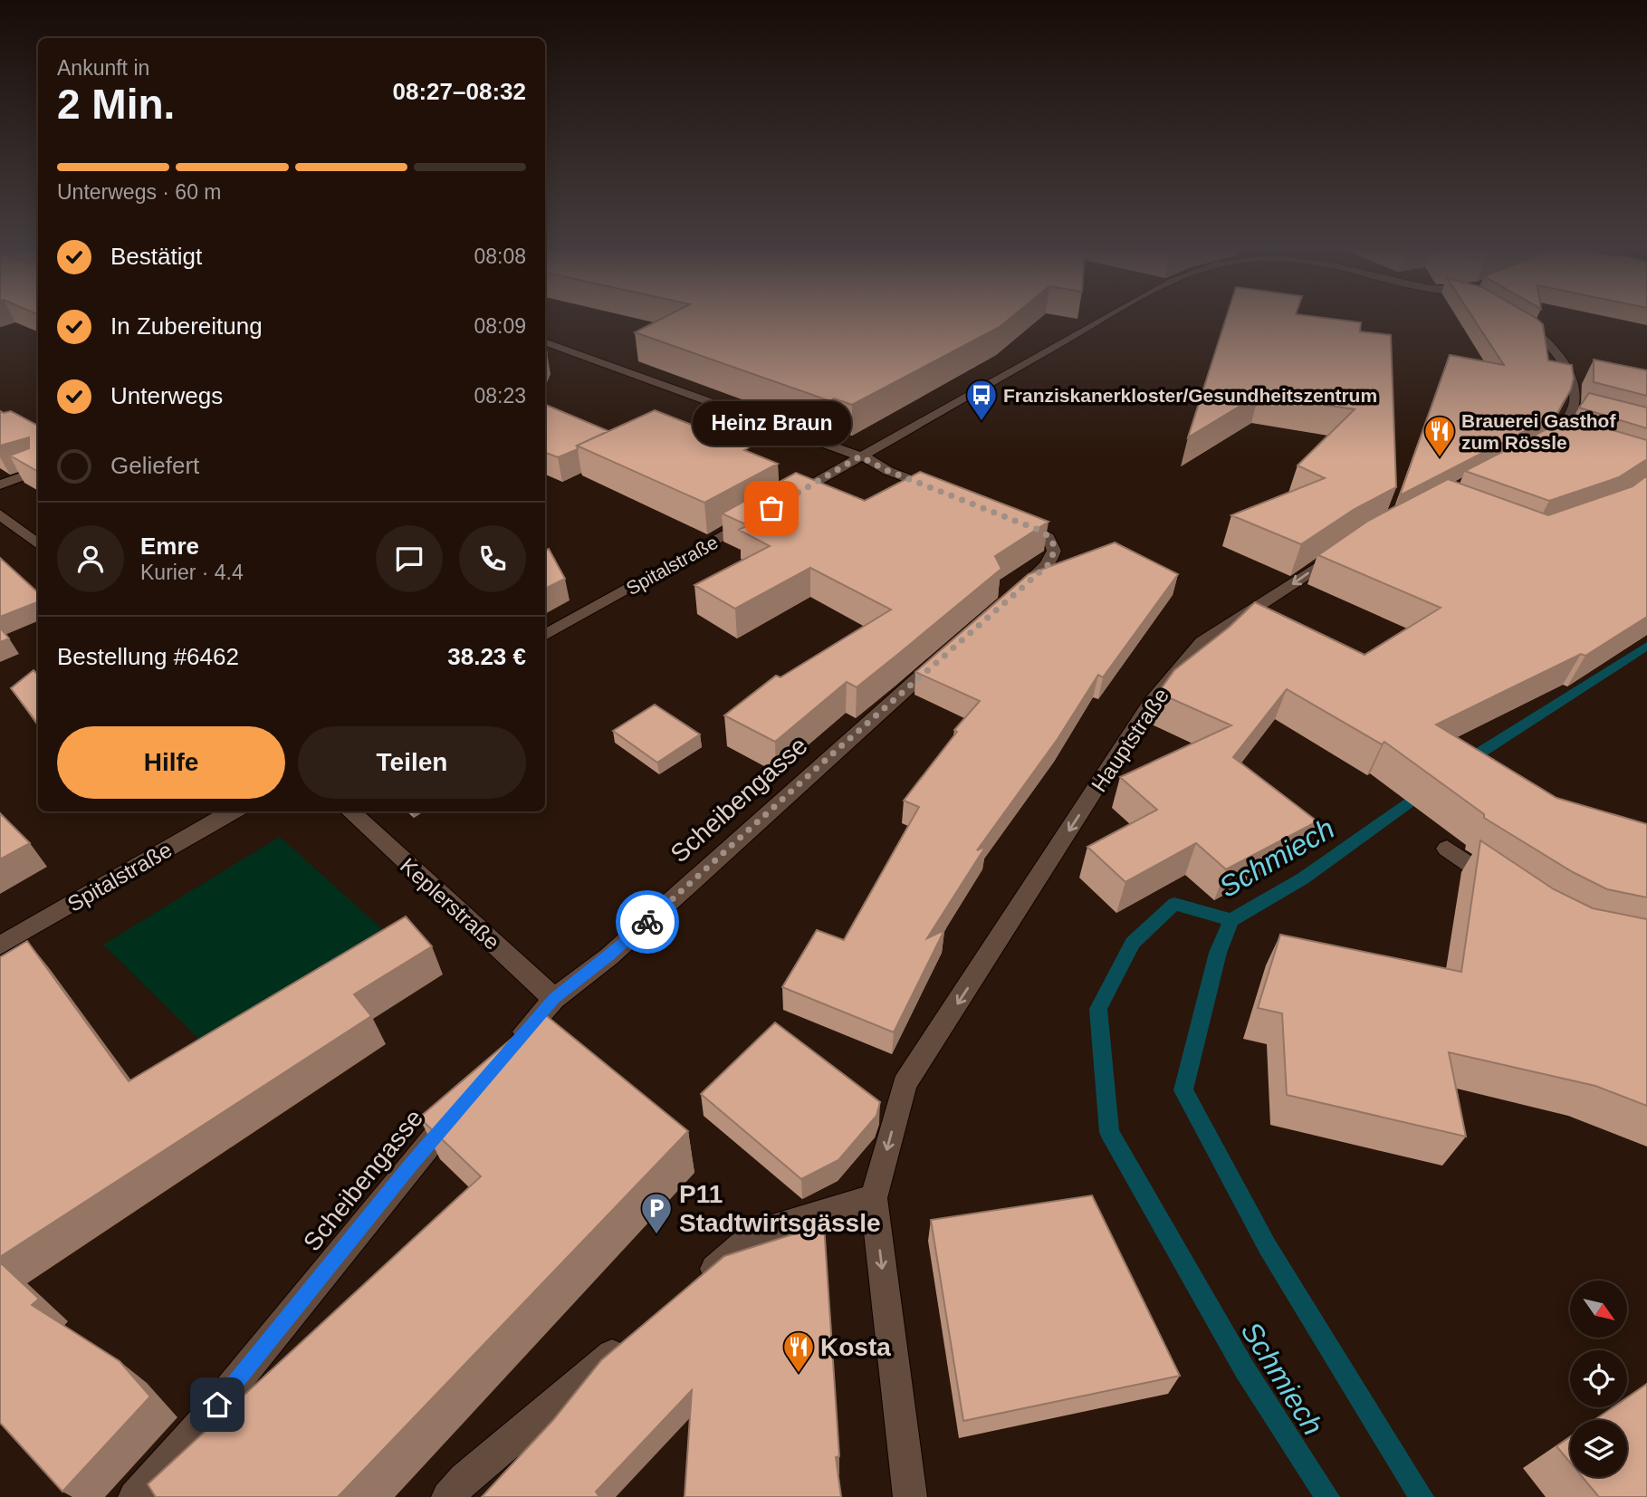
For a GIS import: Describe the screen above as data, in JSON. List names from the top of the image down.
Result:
{
  "streets": {
    "street": [
      "Spitalstraße",
      "Hauptstraße",
      "Scheibengasse",
      "Keplerstraße"
    ]
  },
  "crossings": [
    ["Scheibengasse", "Keplerstraße"]
  ],
  "one_way": ["Hauptstraße"],
  "water": ["Schmiech"],
  "places": {
    "bus stop": ["Franziskanerkloster/Gesundheitszentrum"],
    "restaurant": ["Brauerei Gasthof zum Rössle", "Kosta"],
    "other": ["Heinz Braun"],
    "parking": ["P11 Stadtwirtsgässle"]
  },
  "north": "bottom right",
  "page": {
    "heading": ["2 Min.", "Ankunft in", "08:27–08:32"],
    "panel": [
      "Emre",
      "Kurier · 4.4",
      "Bestellung #6462",
      "38.23 €"
    ],
    "bar": "Unterwegs · 60 m",
    "list": [
      ["Bestätigt", "08:08"],
      ["In Zubereitung", "08:09"],
      ["Unterwegs", "08:23"],
      "Geliefert"
    ],
    "bubble": "Heinz Braun",
    "buttons": ["Hilfe", "Teilen"]
  }
}
